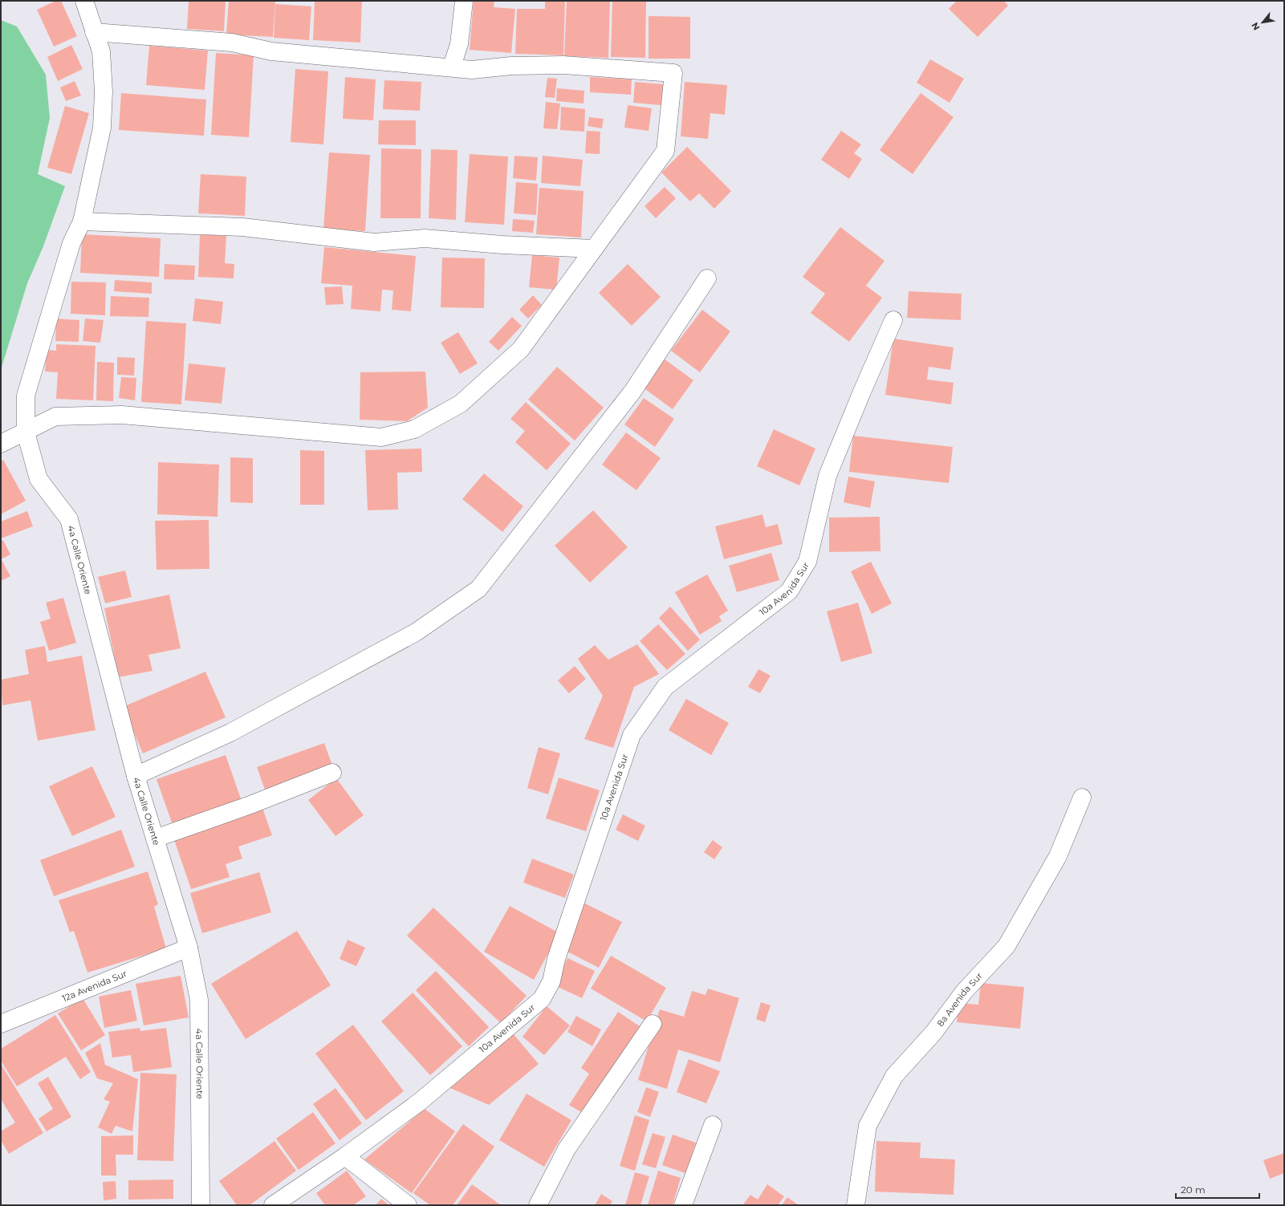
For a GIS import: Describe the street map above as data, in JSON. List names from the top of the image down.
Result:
{
  "streets": {
    "street": [
      "4a Calle Oriente",
      "10a Avenida Sur",
      "12a Avenida Sur",
      "8a Avenida Sur"
    ]
  },
  "crossings": [
    ["4a Calle Oriente", "12a Avenida Sur"]
  ],
  "scale_bar": "20 m",
  "north": "bottom left"
}
